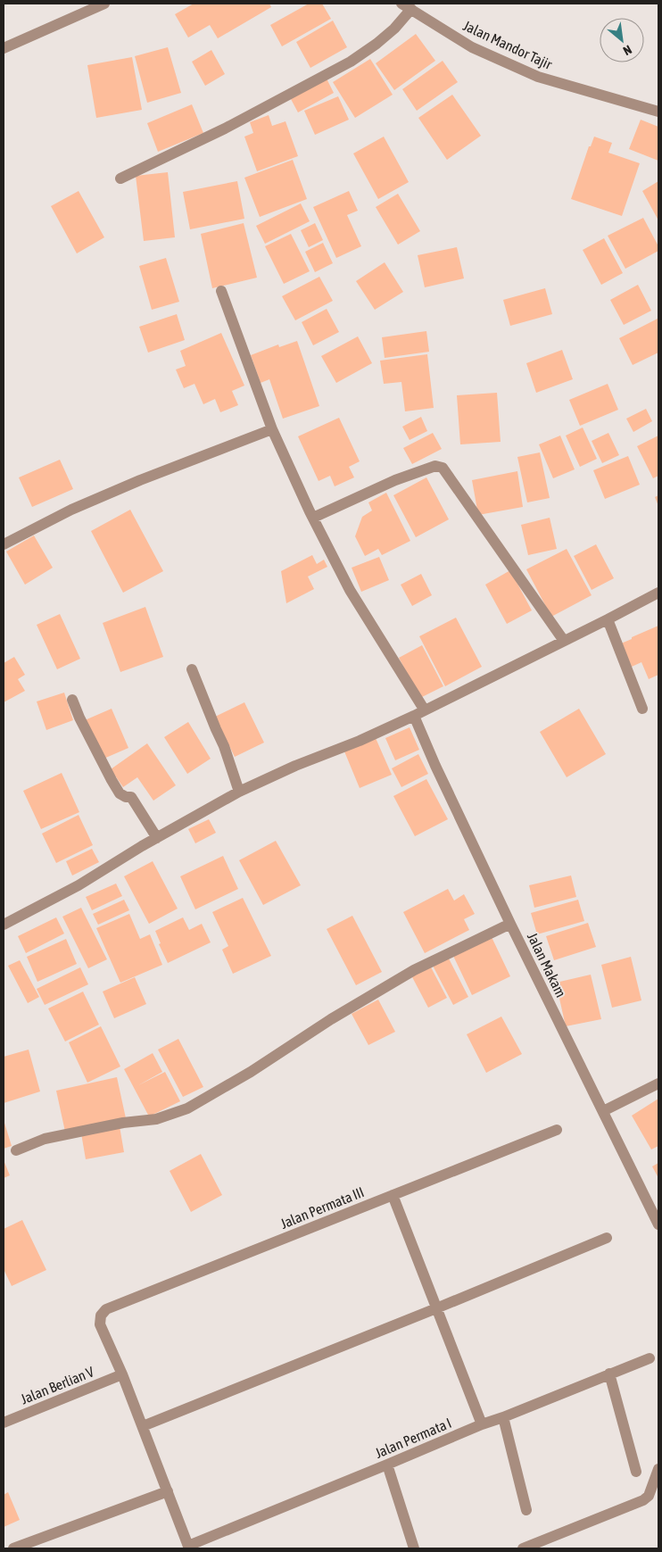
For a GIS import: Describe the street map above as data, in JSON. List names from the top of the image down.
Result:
{
  "streets": {
    "street": [
      "Jalan Mandor Tajir",
      "Jalan Makam",
      "Jalan Permata III",
      "Jalan Berlian V",
      "Jalan Permata I"
    ]
  },
  "crossings": [
    ["Jalan Permata III", "Jalan Berlian V"]
  ],
  "north": "bottom right"
}
